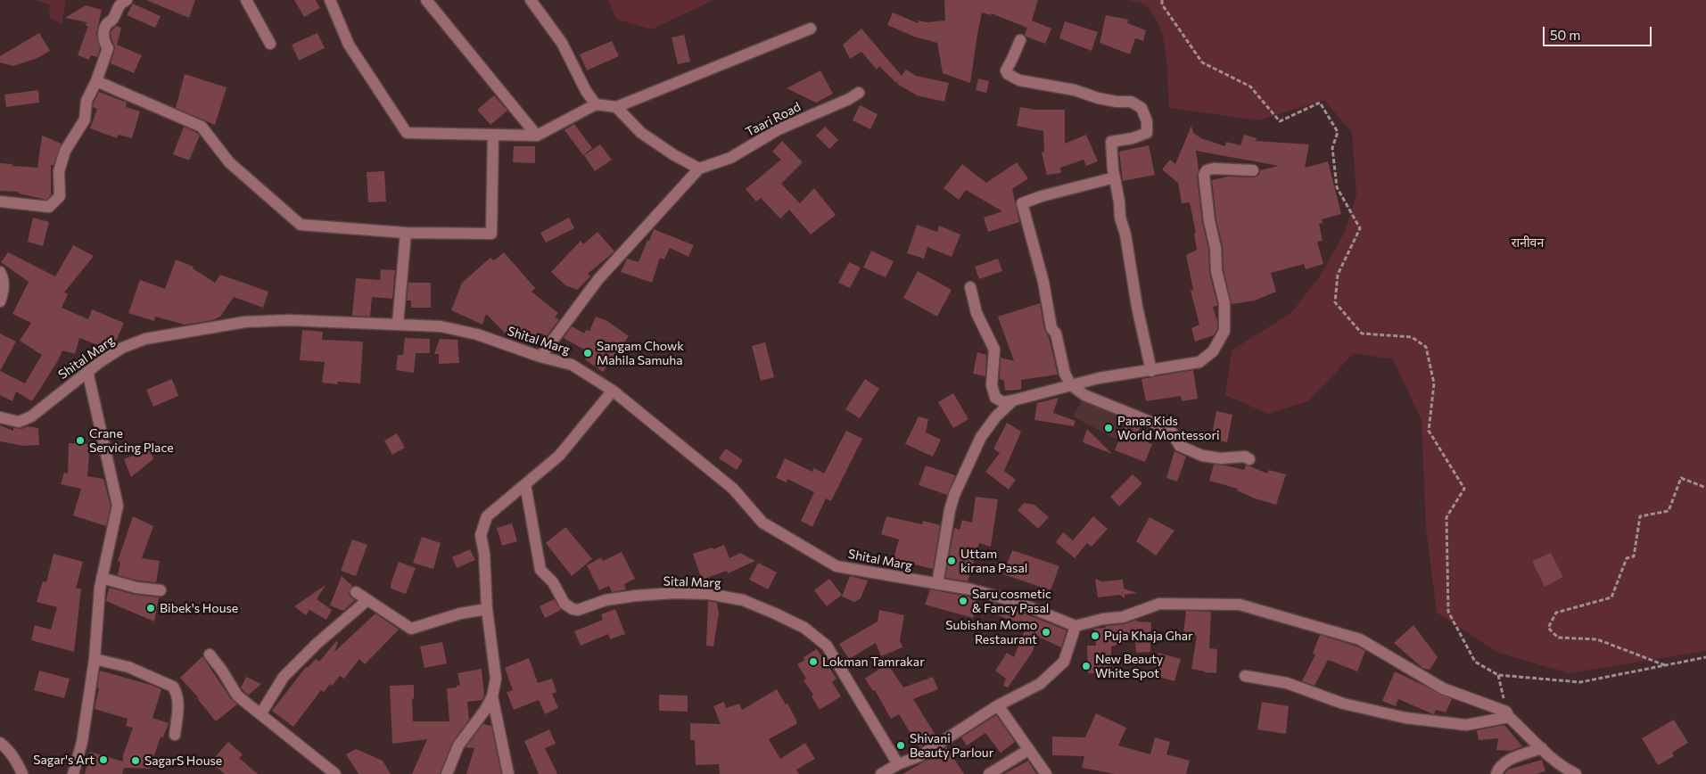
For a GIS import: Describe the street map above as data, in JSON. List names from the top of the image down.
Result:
{
  "streets": {
    "street": ["Taari Road", "Shital Marg", "Sital Marg"]
  },
  "parks": ["रानीवन"],
  "places": [
    "Sangam Chowk Mahila Samuha",
    "Panas Kids World Montessori",
    "Crane Servicing Place",
    "Uttam kirana Pasal",
    "Saru cosmetic & Fancy Pasal",
    "Bibek's House",
    "Subishan Momo Restaurant",
    "Puja Khaja Ghar",
    "Lokman Tamrakar",
    "New Beauty White Spot",
    "Shivani Beauty Parlour",
    "Sagar's Art",
    "SagarS House"
  ],
  "scale_bar": "50 m"
}
